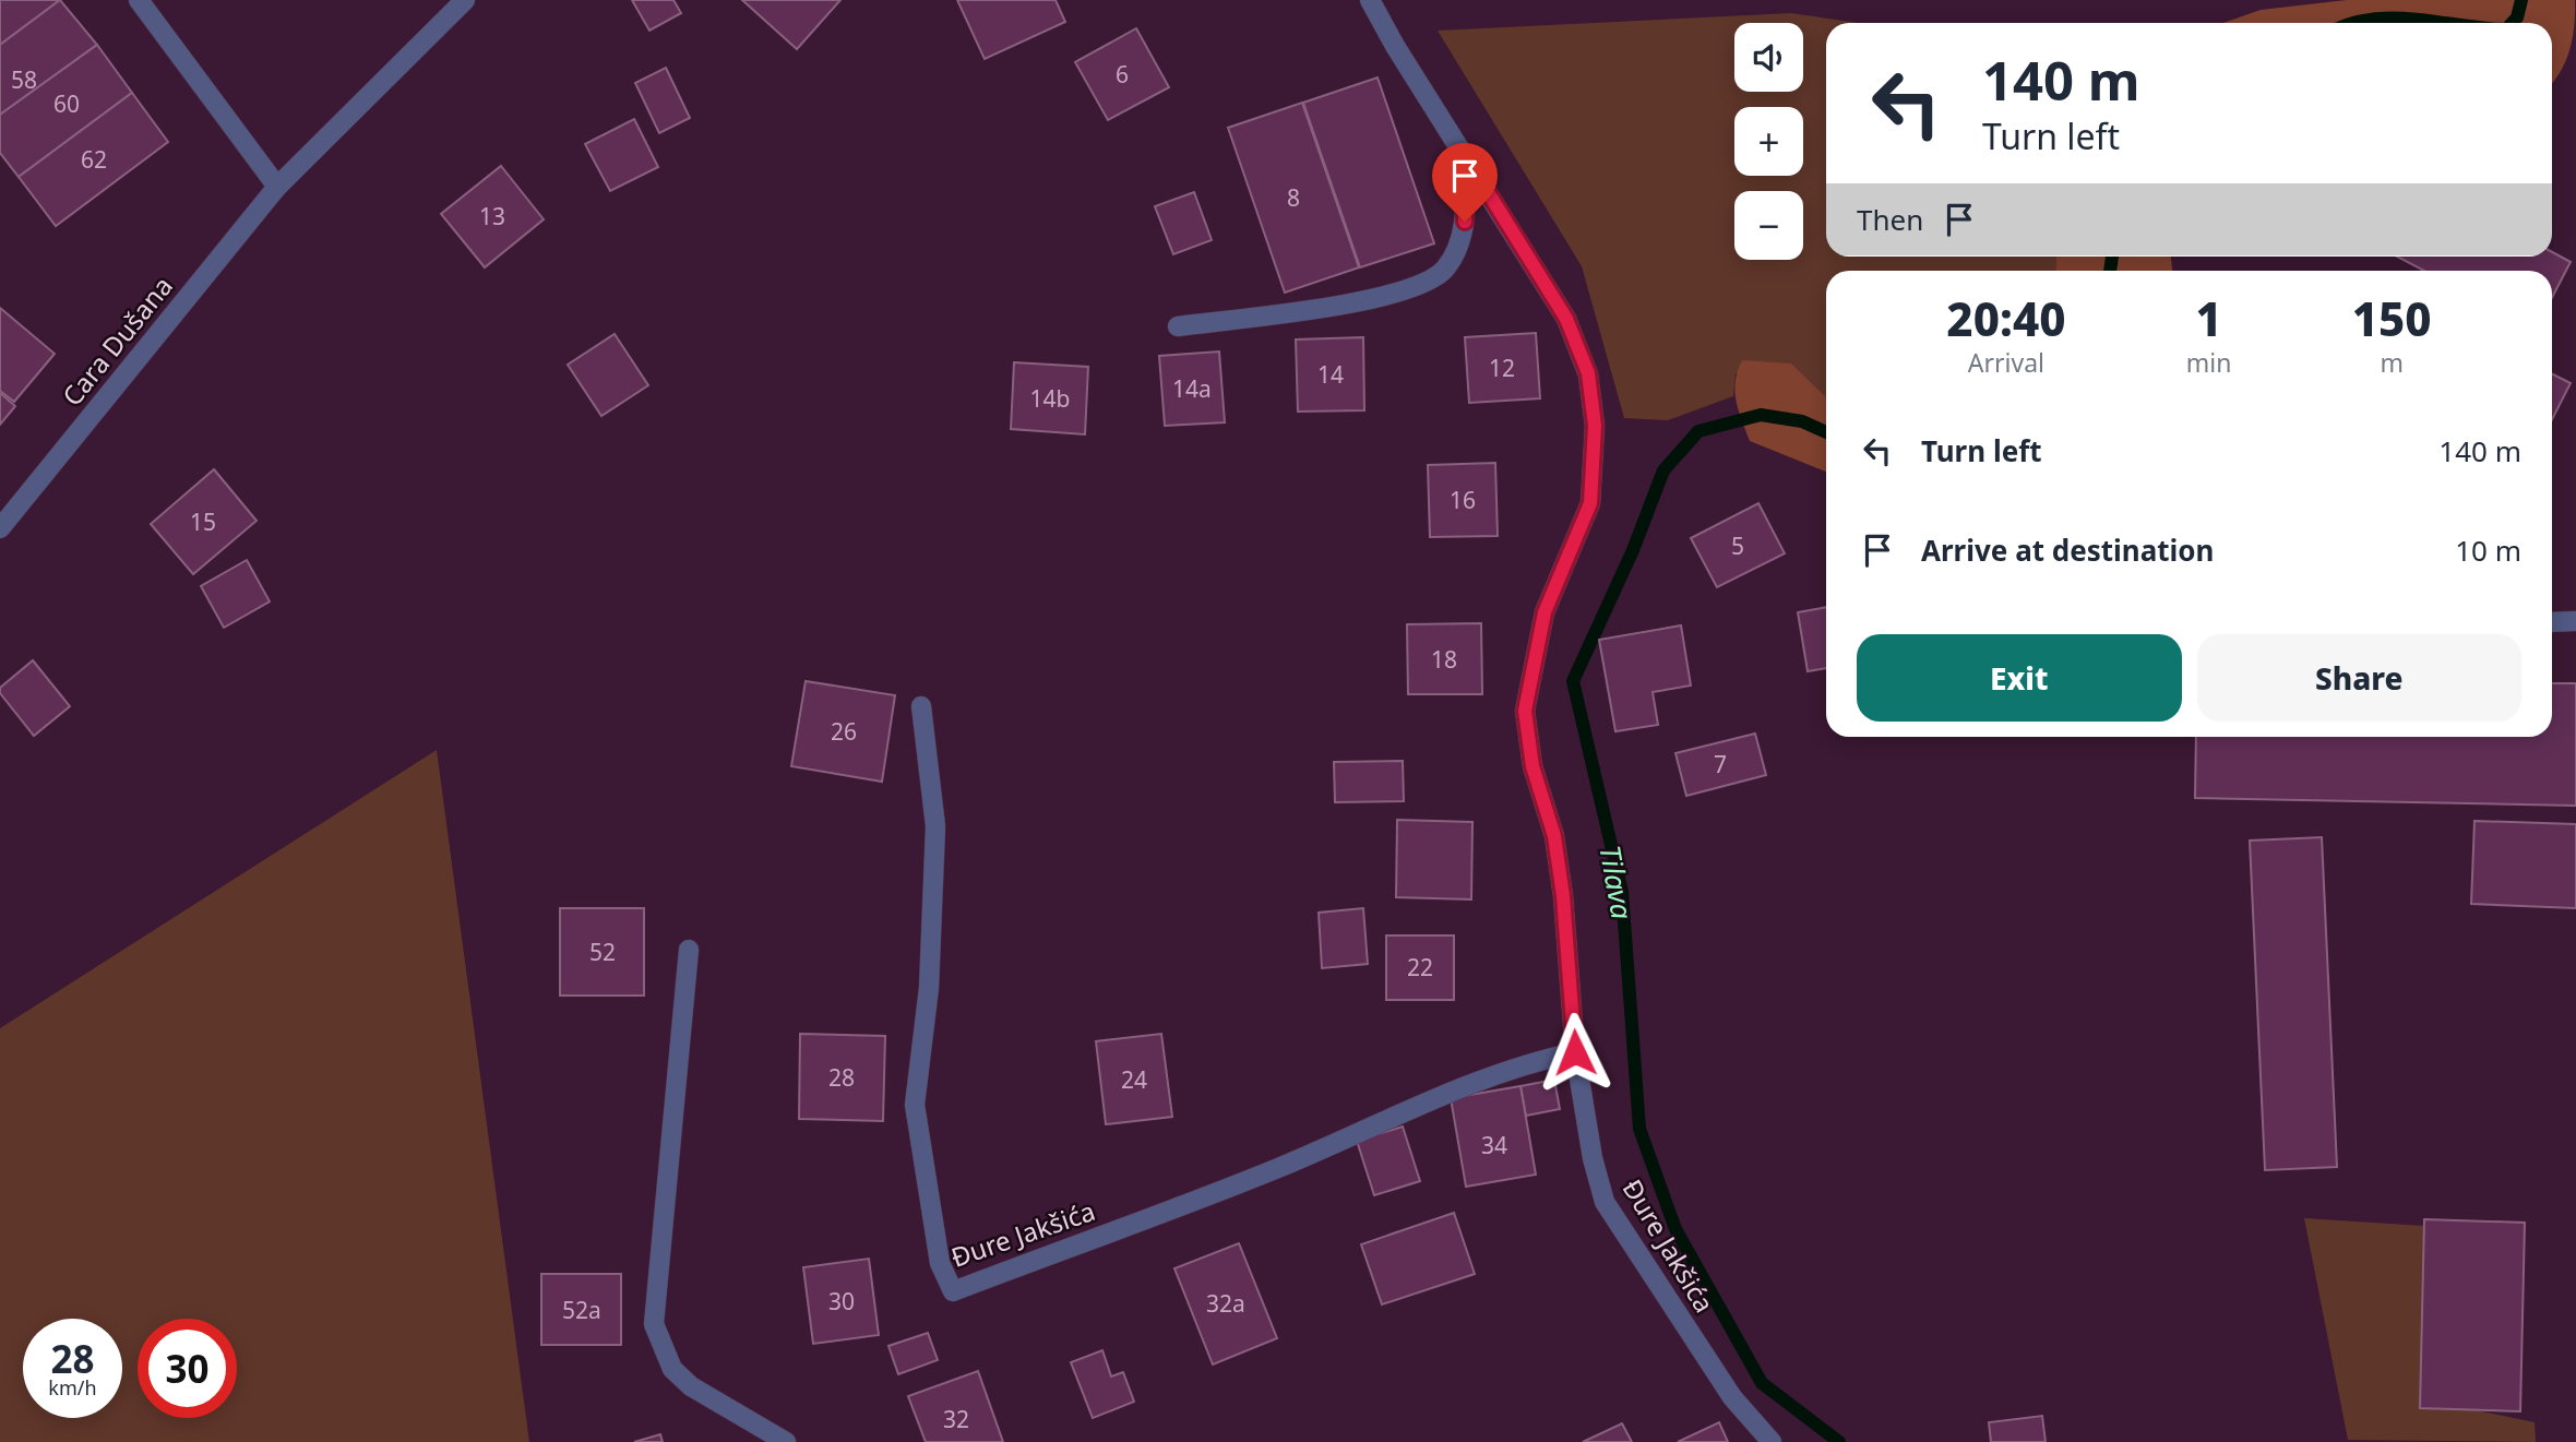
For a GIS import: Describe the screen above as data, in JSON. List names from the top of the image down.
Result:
{
  "streets": {
    "street": ["Cara Dušana", "Đure Jakšića"]
  },
  "water": ["Tilava"],
  "house_numbers": [
    "6",
    "58",
    "60",
    "62",
    "8",
    "13",
    "12",
    "14",
    "14a",
    "14b",
    "16",
    "15",
    "5",
    "18",
    "26",
    "7",
    "52",
    "22",
    "28",
    "24",
    "34",
    "30",
    "32a",
    "52a",
    "32"
  ],
  "page": {
    "map_buttons": ["+", "−"],
    "turn": ["140 m", "Turn left"],
    "then": "Then",
    "eta": [
      "20:40",
      "Arrival",
      "1",
      "min",
      "150",
      "m"
    ],
    "list": [
      {
        "name": "Turn left",
        "value": "140 m"
      },
      {
        "name": "Arrive at destination",
        "value": "10 m"
      }
    ],
    "buttons": ["Exit", "Share"],
    "speed": "28 km/h",
    "limit": "30"
  }
}
